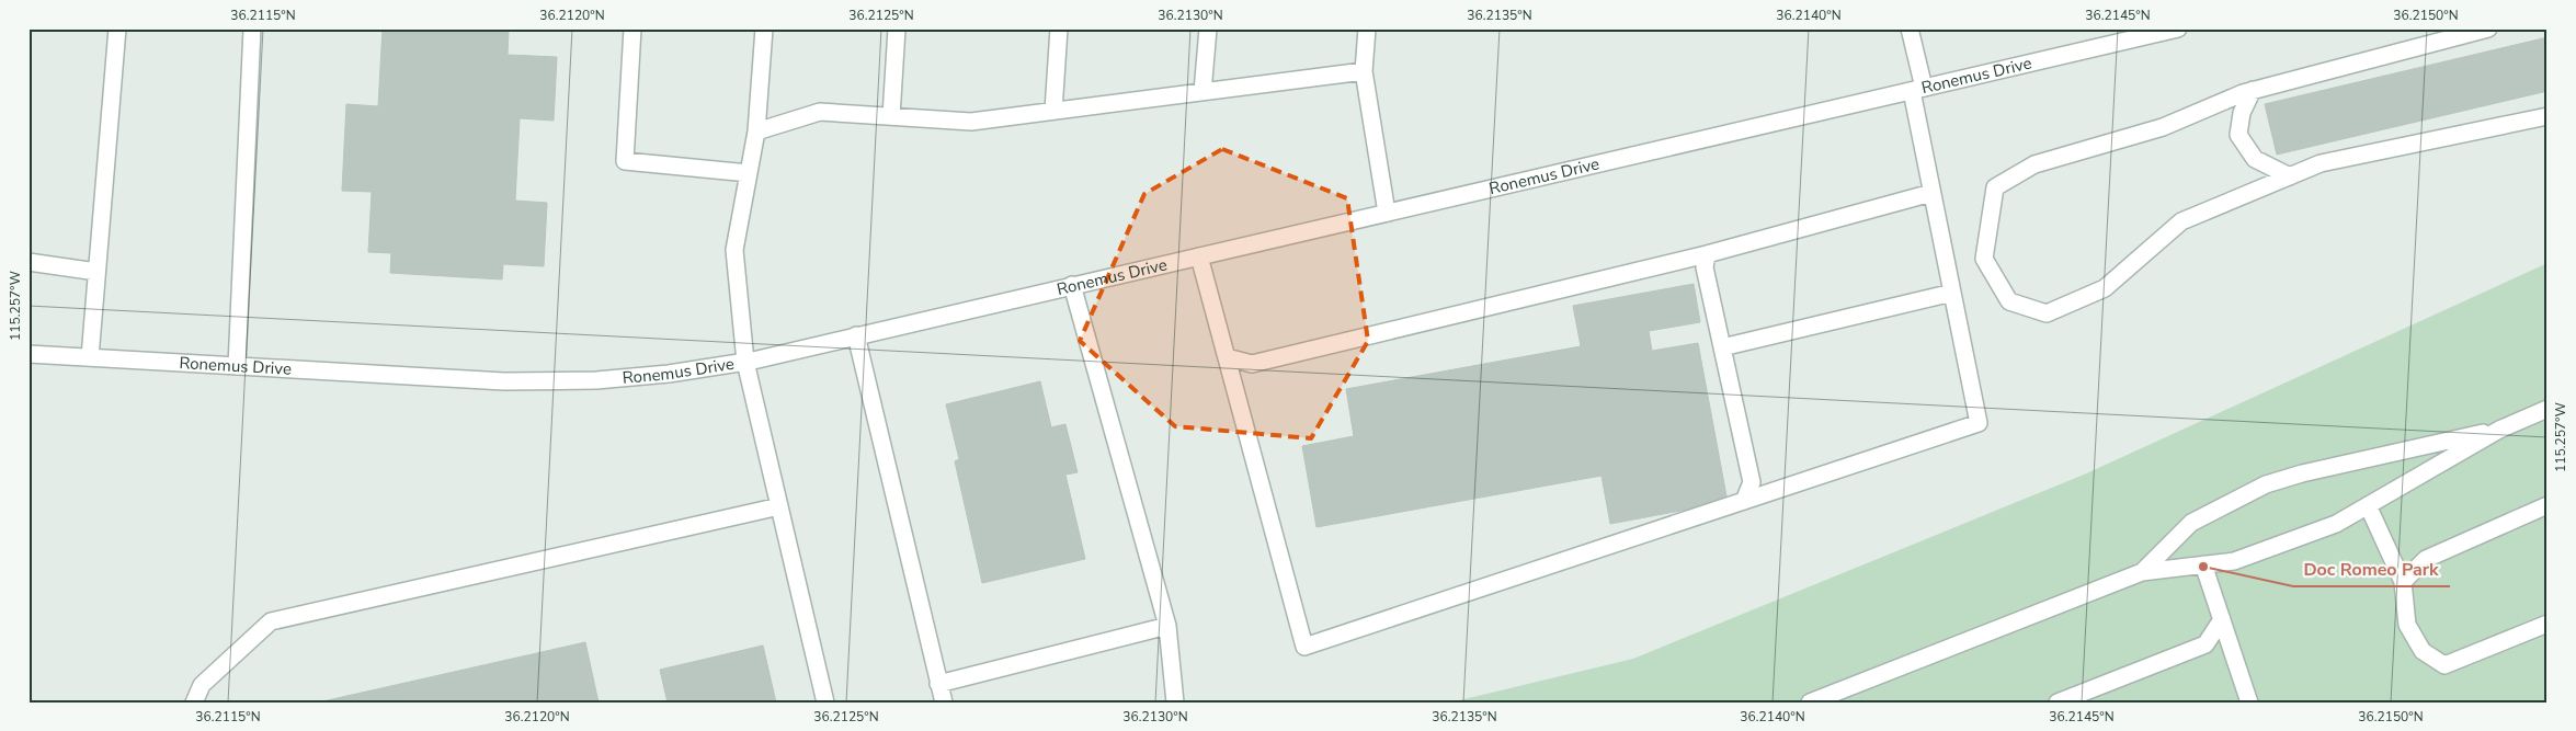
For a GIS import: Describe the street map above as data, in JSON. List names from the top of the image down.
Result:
{
  "streets": {
    "street": ["Ronemus Drive"]
  },
  "places": ["Doc Romeo Park"],
  "coordinates": [
    "36.2115°N",
    "36.2120°N",
    "36.2125°N",
    "36.2130°N",
    "36.2135°N",
    "36.2140°N",
    "36.2145°N",
    "36.2150°N",
    "115.257°W"
  ]
}
